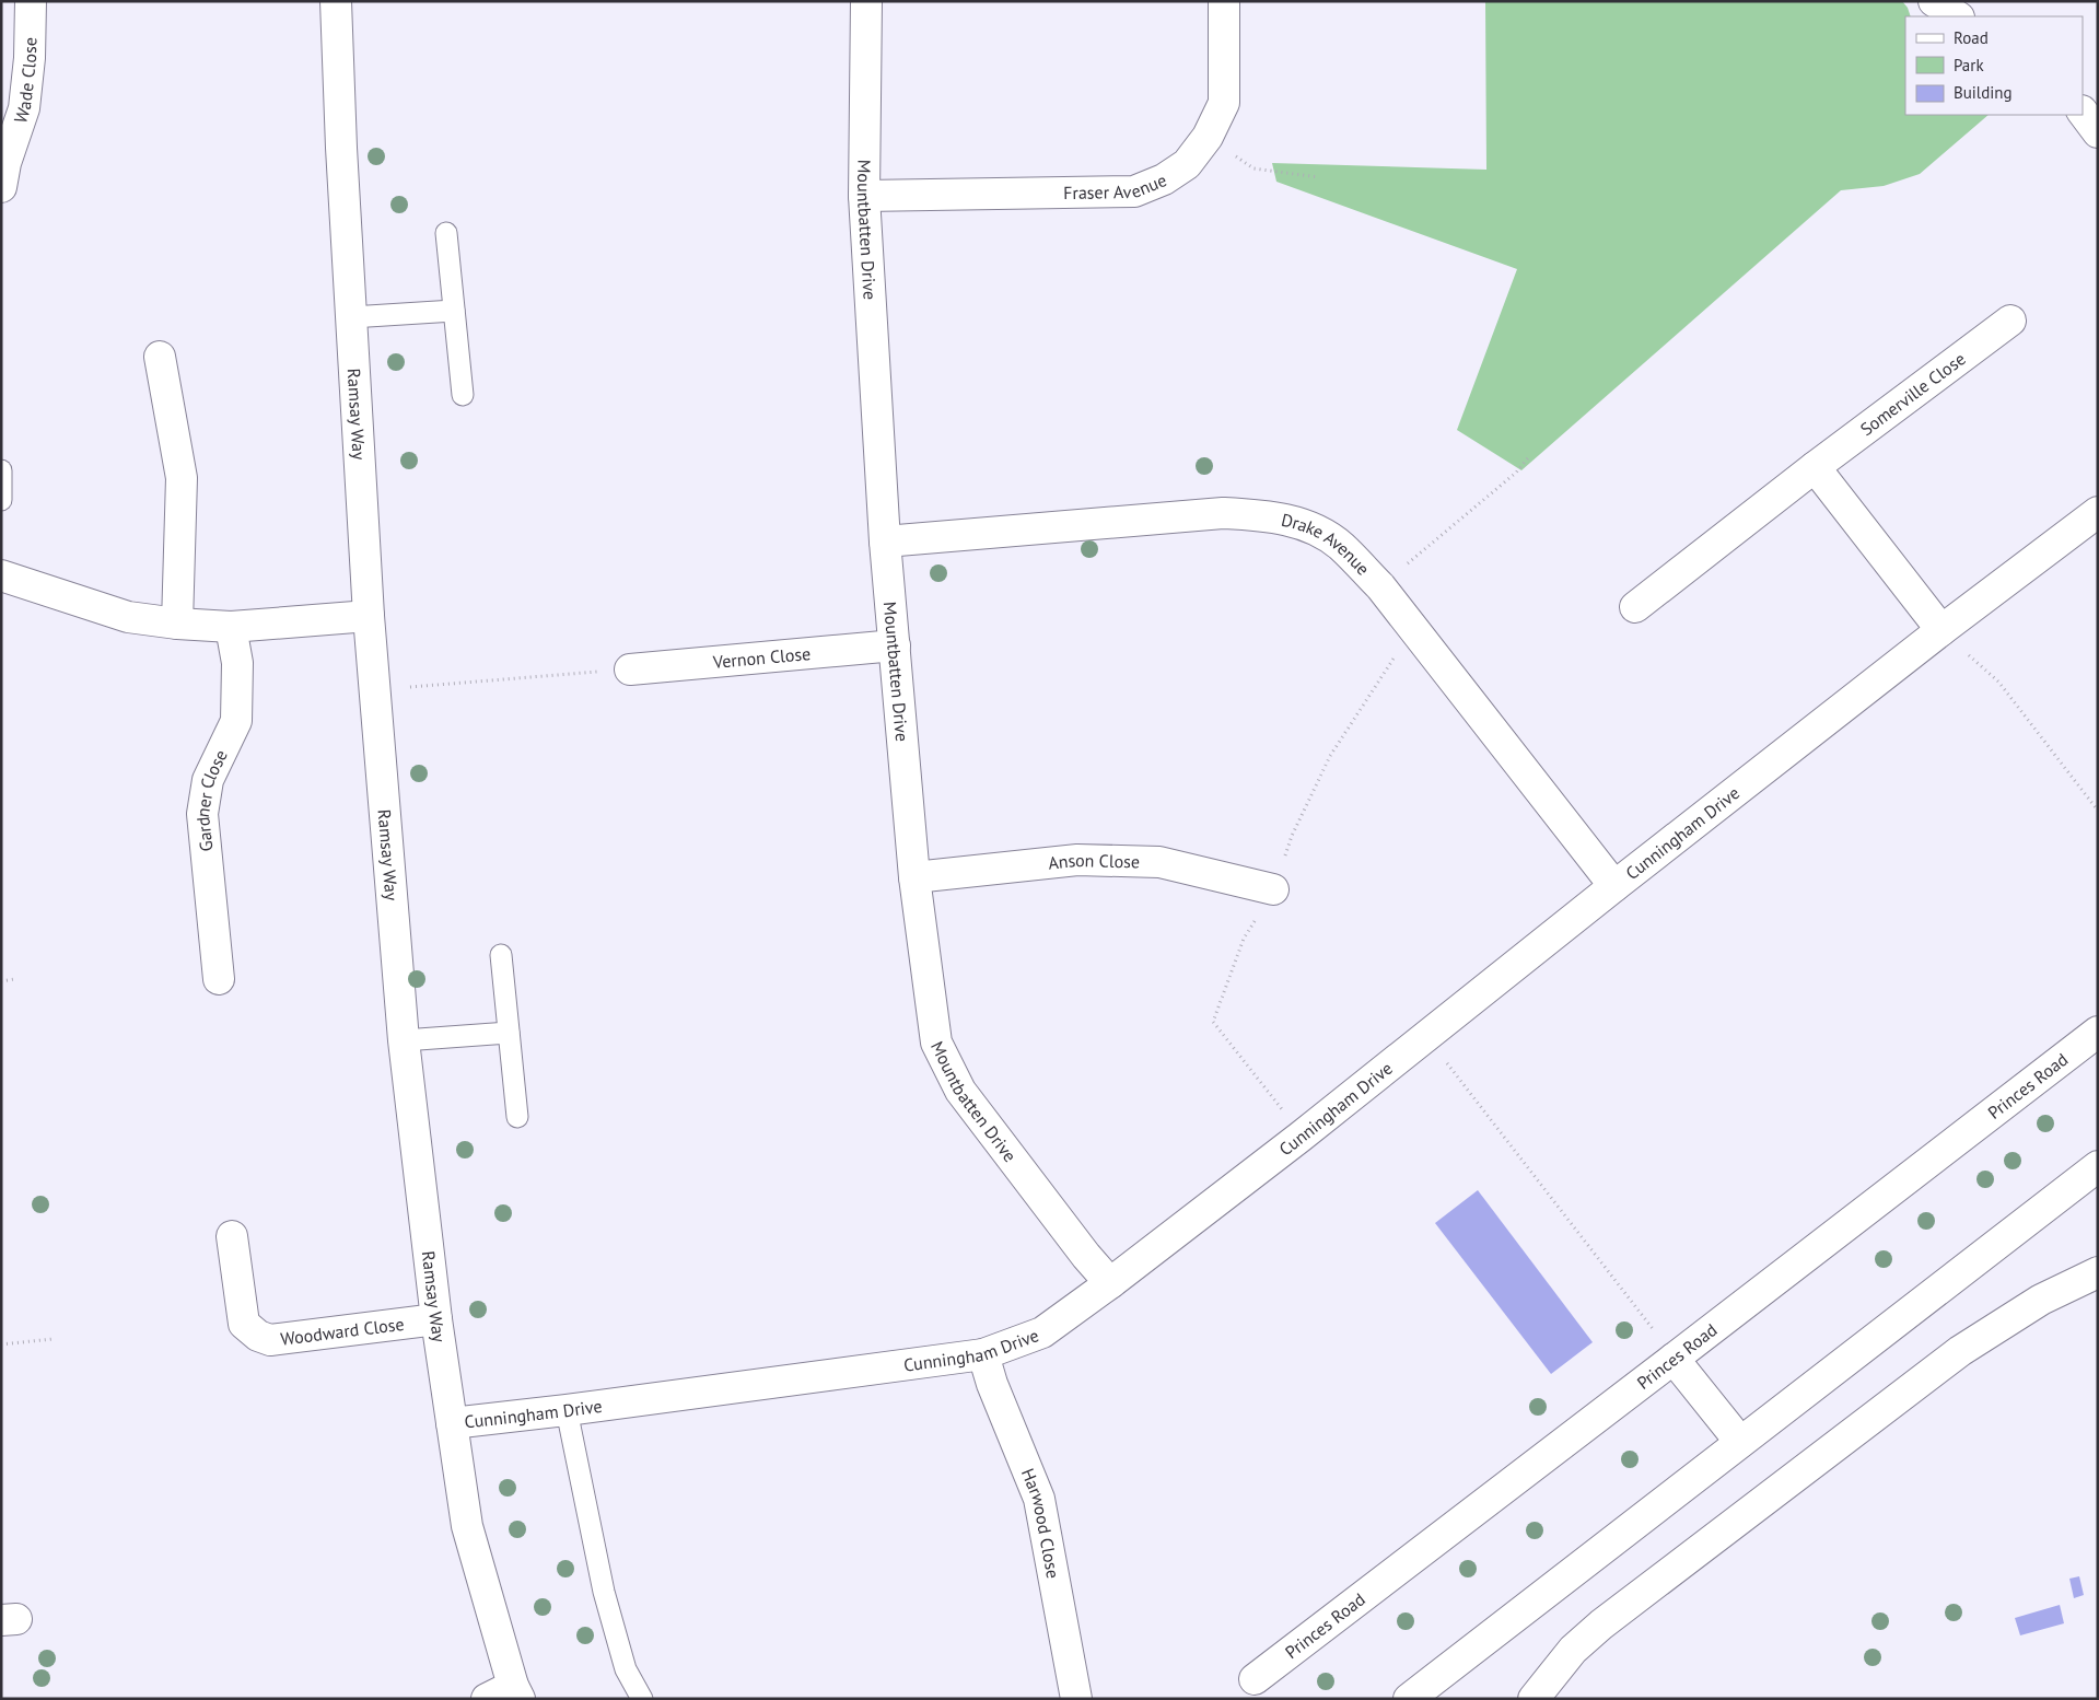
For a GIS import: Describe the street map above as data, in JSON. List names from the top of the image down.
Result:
{
  "streets": {
    "street": [
      "Wade Close",
      "Fraser Avenue",
      "Mountbatten Drive",
      "Somerville Close",
      "Ramsay Way",
      "Drake Avenue",
      "Vernon Close",
      "Gardner Close",
      "Cunningham Drive",
      "Anson Close",
      "Princes Road",
      "Woodward Close",
      "Harwood Close"
    ]
  },
  "crossings": [
    ["Fraser Avenue", "Mountbatten Drive"],
    ["Mountbatten Drive", "Drake Avenue"],
    ["Mountbatten Drive", "Vernon Close"],
    ["Mountbatten Drive", "Cunningham Drive"],
    ["Mountbatten Drive", "Anson Close"],
    ["Ramsay Way", "Cunningham Drive"],
    ["Ramsay Way", "Woodward Close"],
    ["Drake Avenue", "Cunningham Drive"],
    ["Cunningham Drive", "Harwood Close"]
  ],
  "legend": ["Road", "Park", "Building"]
}
